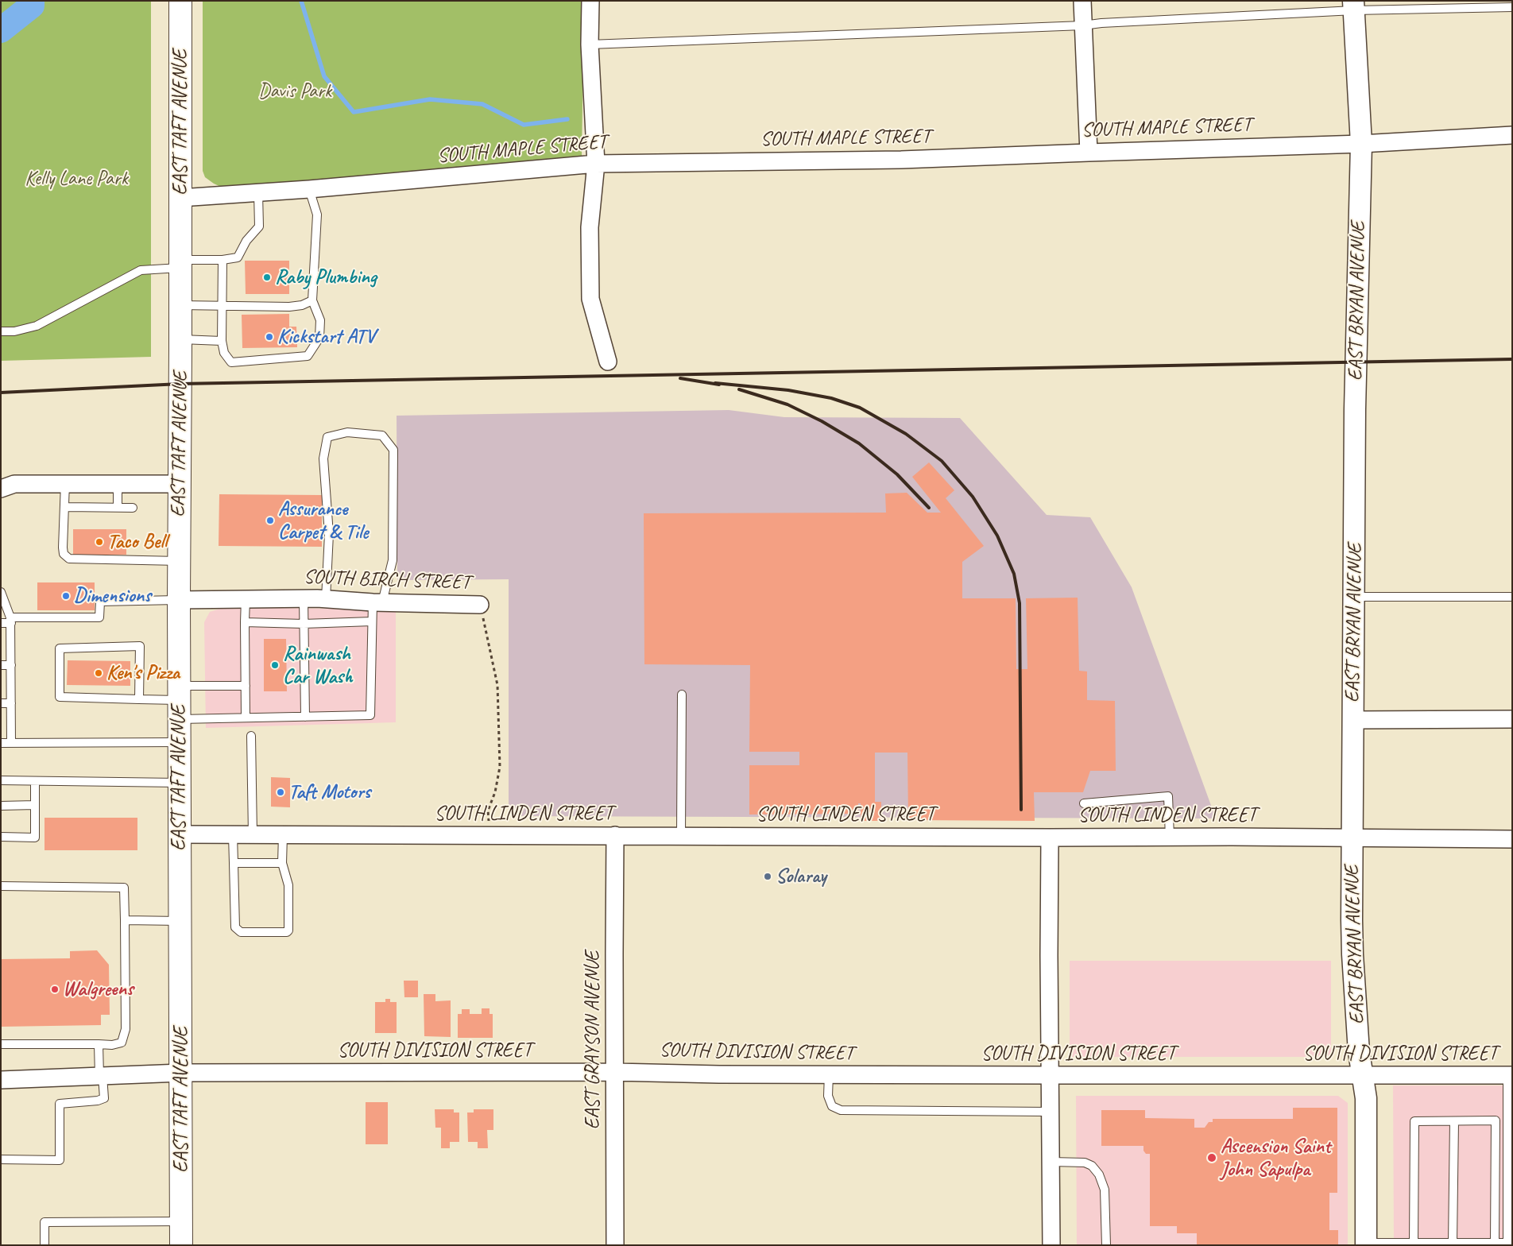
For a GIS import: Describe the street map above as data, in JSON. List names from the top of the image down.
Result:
{
  "streets": {
    "main road": ["EAST TAFT AVENUE"],
    "street": [
      "SOUTH MAPLE STREET",
      "EAST BRYAN AVENUE",
      "SOUTH BIRCH STREET",
      "SOUTH LINDEN STREET",
      "EAST GRAYSON AVENUE",
      "SOUTH DIVISION STREET"
    ]
  },
  "crossings": [
    ["EAST TAFT AVENUE", "SOUTH MAPLE STREET"],
    ["EAST TAFT AVENUE", "SOUTH BIRCH STREET"],
    ["EAST TAFT AVENUE", "SOUTH LINDEN STREET"],
    ["EAST TAFT AVENUE", "SOUTH DIVISION STREET"],
    ["SOUTH MAPLE STREET", "EAST BRYAN AVENUE"],
    ["EAST BRYAN AVENUE", "SOUTH LINDEN STREET"],
    ["EAST BRYAN AVENUE", "SOUTH DIVISION STREET"],
    ["SOUTH BIRCH STREET", "SOUTH LINDEN STREET"],
    ["SOUTH LINDEN STREET", "EAST GRAYSON AVENUE"],
    ["EAST GRAYSON AVENUE", "SOUTH DIVISION STREET"]
  ],
  "parks": ["Davis Park", "Kelly Lane Park"],
  "places": [
    "Raby Plumbing",
    "Kickstart ATV",
    "Assurance Carpet & Tile",
    "Taco Bell",
    "Dimensions",
    "Rainwash Car Wash",
    "Ken's Pizza",
    "Taft Motors",
    "Solaray",
    "Walgreens",
    "Ascension Saint John Sapulpa"
  ]
}
